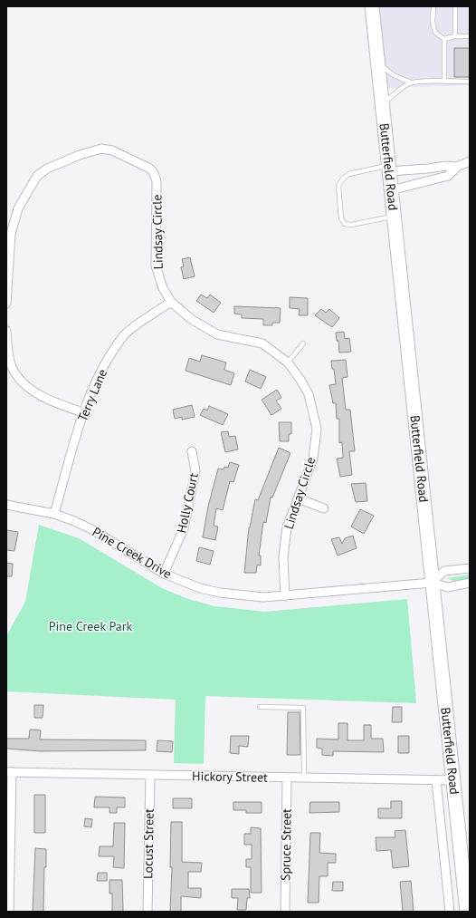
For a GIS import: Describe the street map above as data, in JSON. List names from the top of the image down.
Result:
{
  "streets": {
    "main road": ["Butterfield Road"],
    "street": [
      "Lindsay Circle",
      "Terry Lane",
      "Holly Court",
      "Pine Creek Drive",
      "Hickory Street",
      "Locust Street",
      "Spruce Street"
    ]
  },
  "crossings": [
    ["Butterfield Road", "Pine Creek Drive"],
    ["Butterfield Road", "Hickory Street"],
    ["Lindsay Circle", "Terry Lane"],
    ["Lindsay Circle", "Pine Creek Drive"],
    ["Terry Lane", "Pine Creek Drive"],
    ["Holly Court", "Pine Creek Drive"],
    ["Hickory Street", "Locust Street"],
    ["Hickory Street", "Spruce Street"]
  ],
  "parks": ["Pine Creek Park"]
}
